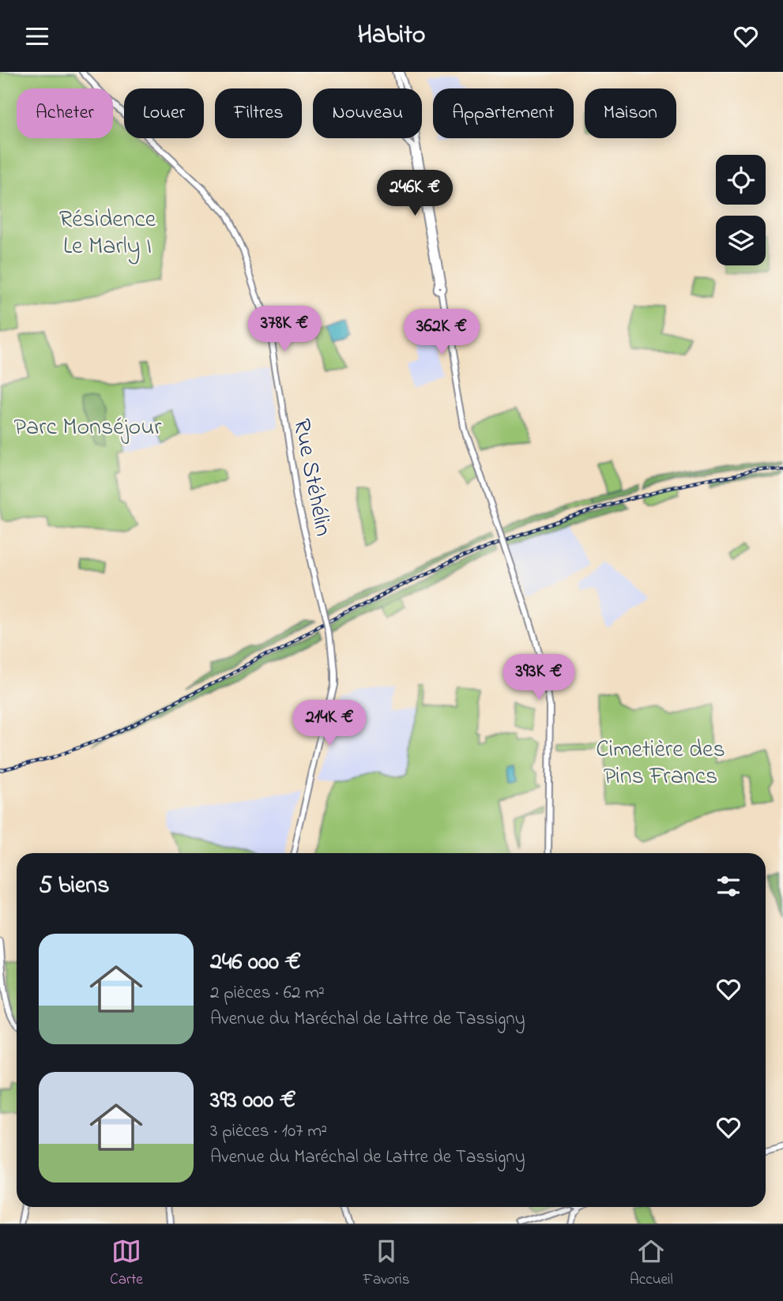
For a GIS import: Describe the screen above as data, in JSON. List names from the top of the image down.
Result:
{
  "streets": {
    "street": ["Rue Stéhélin"]
  },
  "parks": ["Résidence Le Marly I", "Parc Monséjour", "Cimetière des Pins Francs"],
  "page": {
    "header": "Habito",
    "chip": [
      "Acheter",
      "Louer",
      "Filtres",
      "Nouveau",
      "Appartement",
      "Maison"
    ],
    "price": [
      "246K €",
      "378K €",
      "362K €",
      "393K €",
      "214K €"
    ],
    "heading": "5 biens",
    "list": [
      {
        "name": "246 000 €",
        "note": "2 pièces · 62 m² · Avenue du Maréchal de Lattre de Tassigny"
      },
      {
        "name": "393 000 €",
        "note": "3 pièces · 107 m² · Avenue du Maréchal de Lattre de Tassigny"
      }
    ],
    "tabs": ["Carte", "Favoris", "Accueil"]
  }
}
